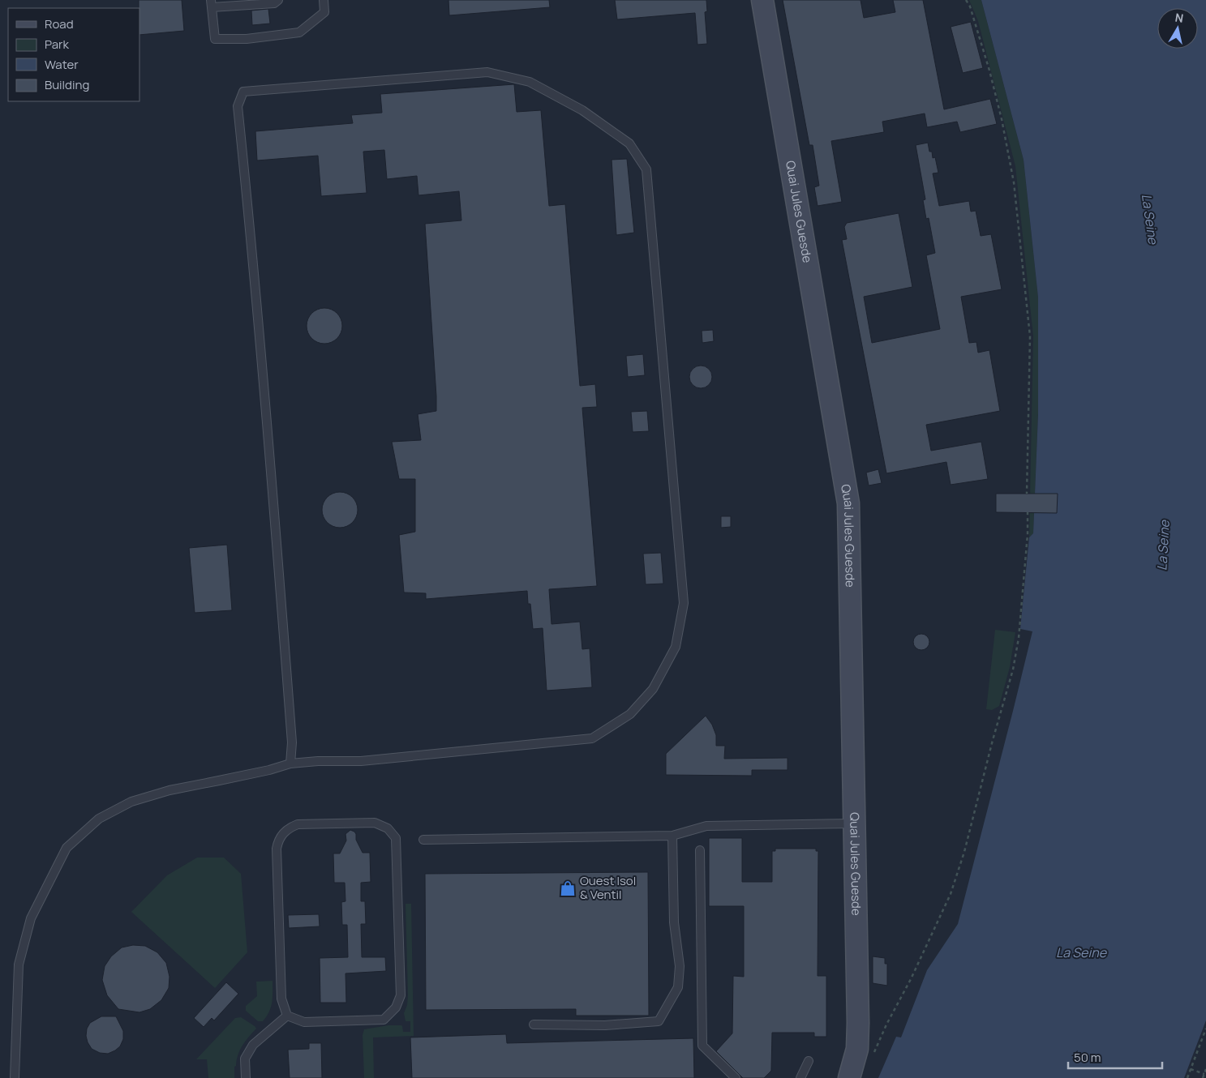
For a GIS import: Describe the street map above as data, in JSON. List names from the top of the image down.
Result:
{
  "streets": {
    "main road": ["Quai Jules Guesde"]
  },
  "water": ["La Seine"],
  "places": {
    "shop": ["Ouest Isol & Ventil"]
  },
  "legend": [
    "Road",
    "Park",
    "Water",
    "Building"
  ],
  "scale_bar": "50 m",
  "north": "top"
}
